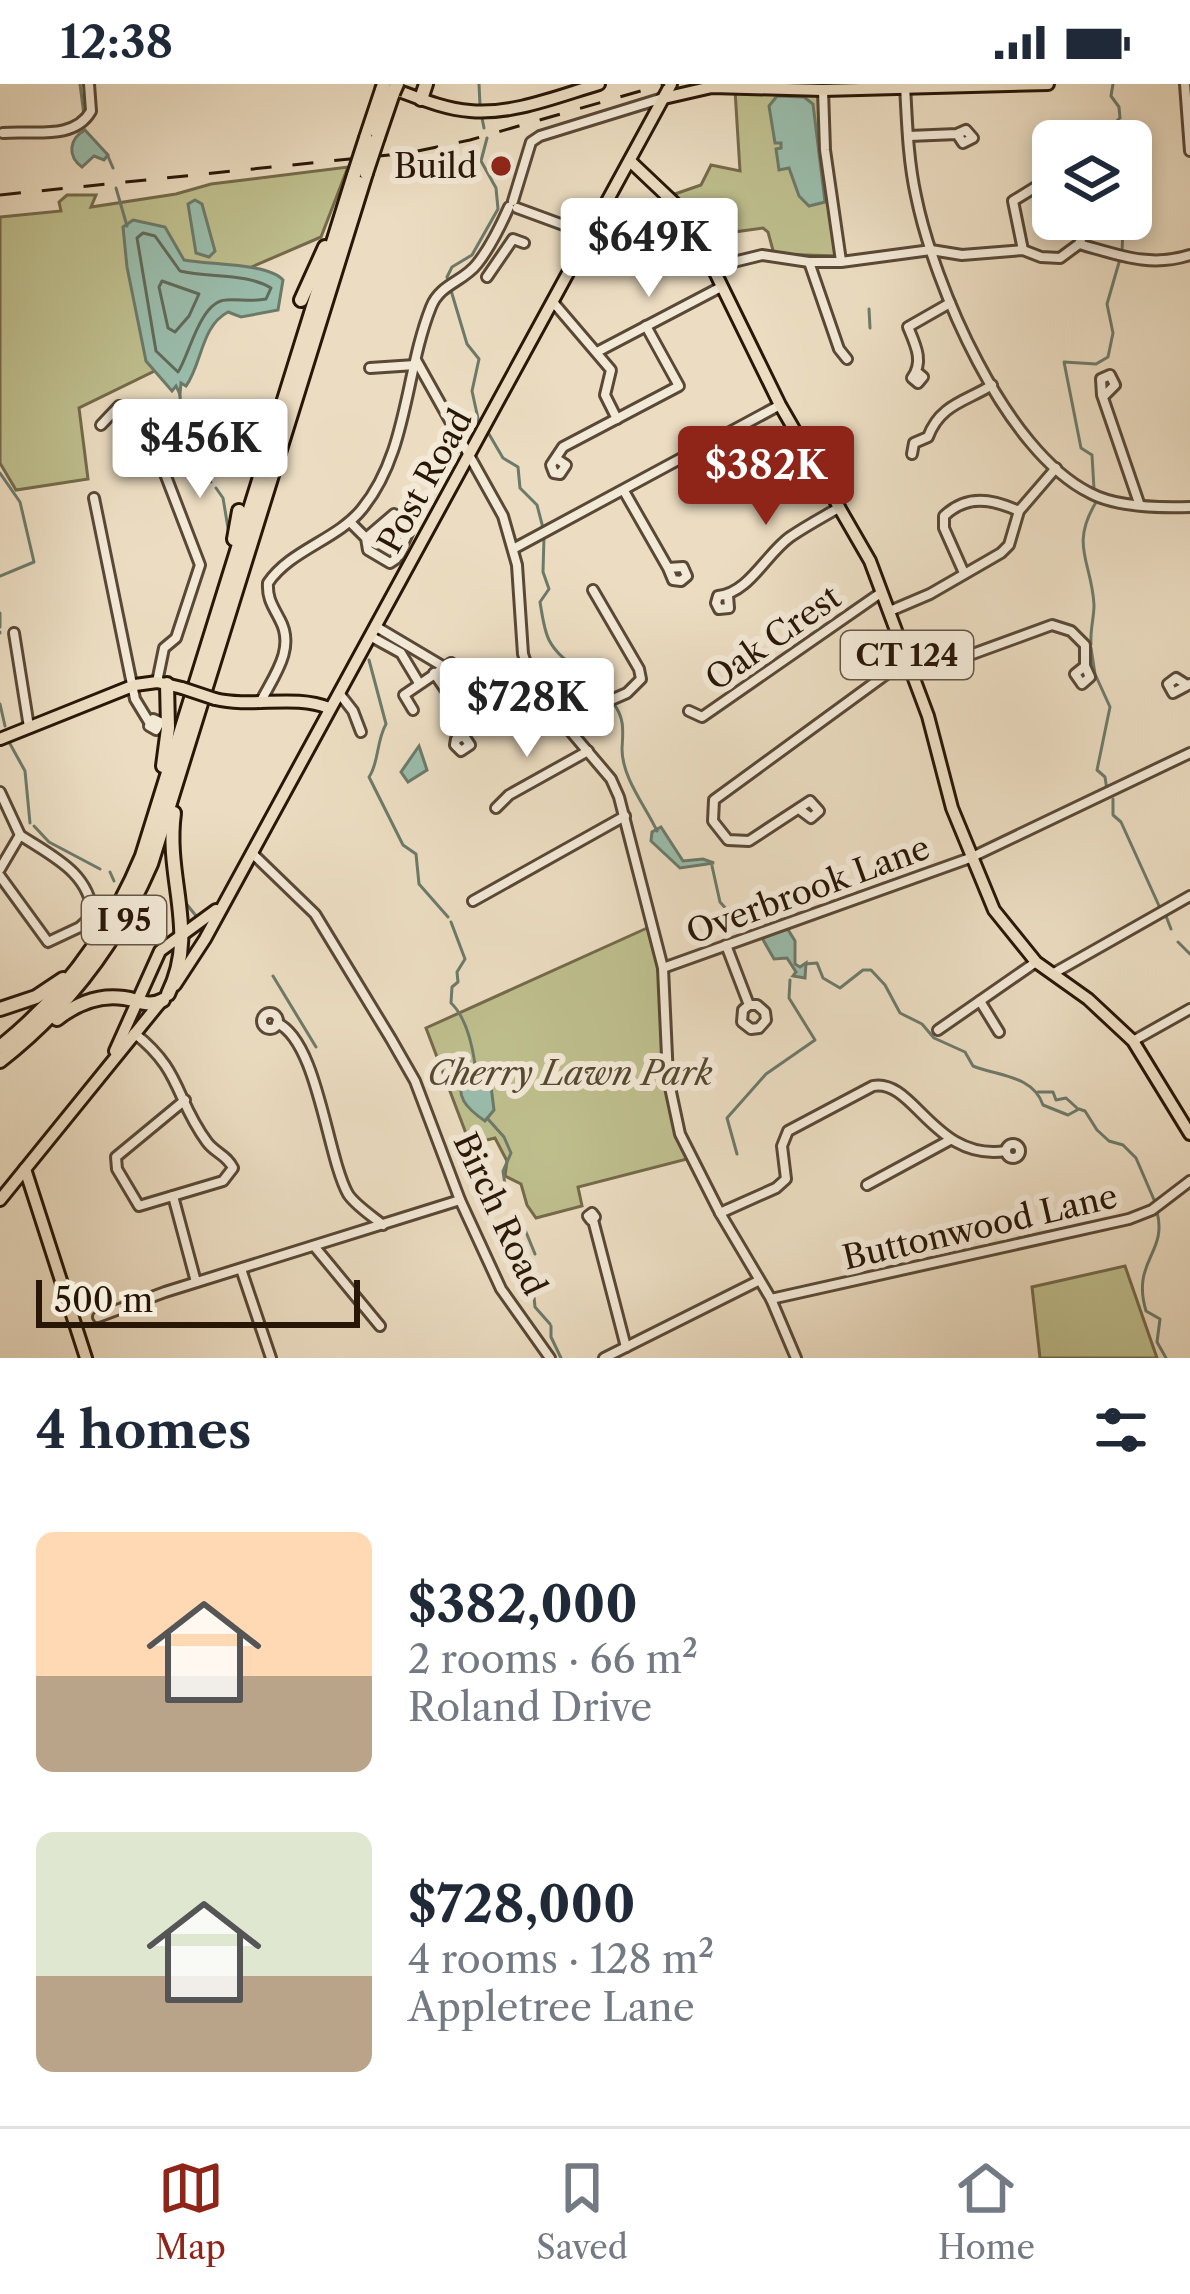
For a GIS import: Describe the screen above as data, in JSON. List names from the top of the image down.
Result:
{
  "streets": {
    "highway": ["I 95"],
    "main road": ["Post Road", "CT 124"],
    "street": [
      "Oak Crest",
      "Overbrook Lane",
      "Birch Road",
      "Buttonwood Lane"
    ]
  },
  "crossings": [
    ["Post Road", "CT 124"],
    ["Post Road", "Birch Road"],
    ["Oak Crest", "CT 124"],
    ["CT 124", "Overbrook Lane"]
  ],
  "parks": ["Cherry Lawn Park"],
  "places": ["Build"],
  "scale_bar": "500 m",
  "page": {
    "status": "12:38",
    "price": [
      "$649K",
      "$456K",
      "$382K",
      "$728K"
    ],
    "scale": "500 m",
    "heading": "4 homes",
    "list": [
      {
        "name": "$382,000",
        "note": "2 rooms · 66 m² · Roland Drive"
      },
      {
        "name": "$728,000",
        "note": "4 rooms · 128 m² · Appletree Lane"
      }
    ],
    "tabs": ["Map", "Saved", "Home"]
  }
}
